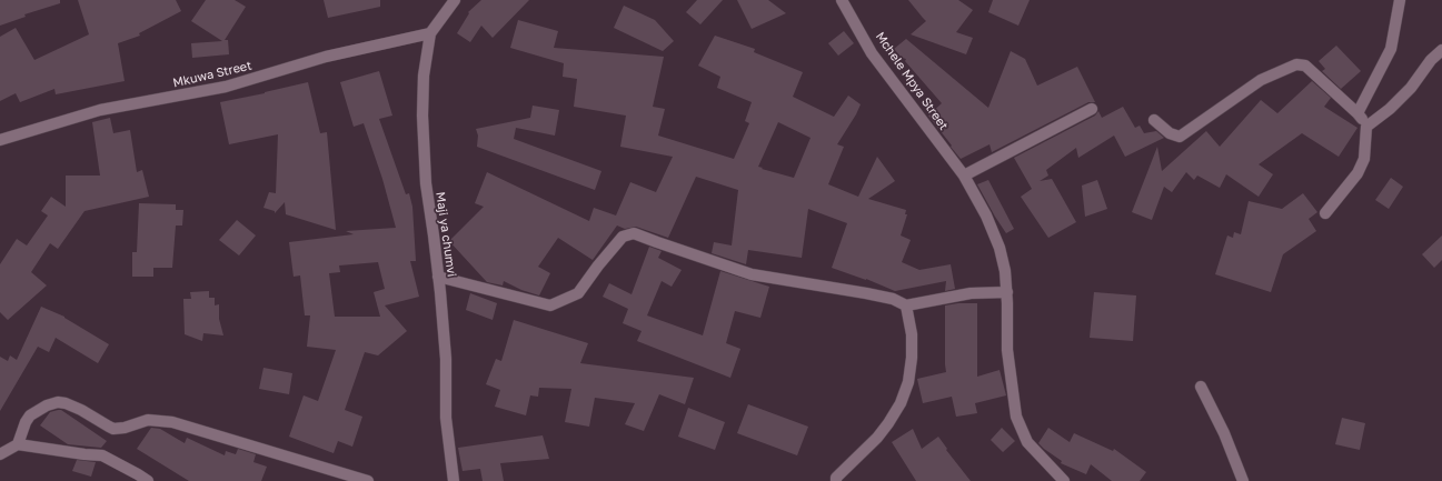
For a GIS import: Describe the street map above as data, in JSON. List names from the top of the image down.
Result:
{
  "streets": {
    "street": ["Mkuwa Street", "Mchele Mpya Street", "Maji ya chumvi"]
  },
  "crossings": [
    ["Mkuwa Street", "Maji ya chumvi"]
  ]
}
